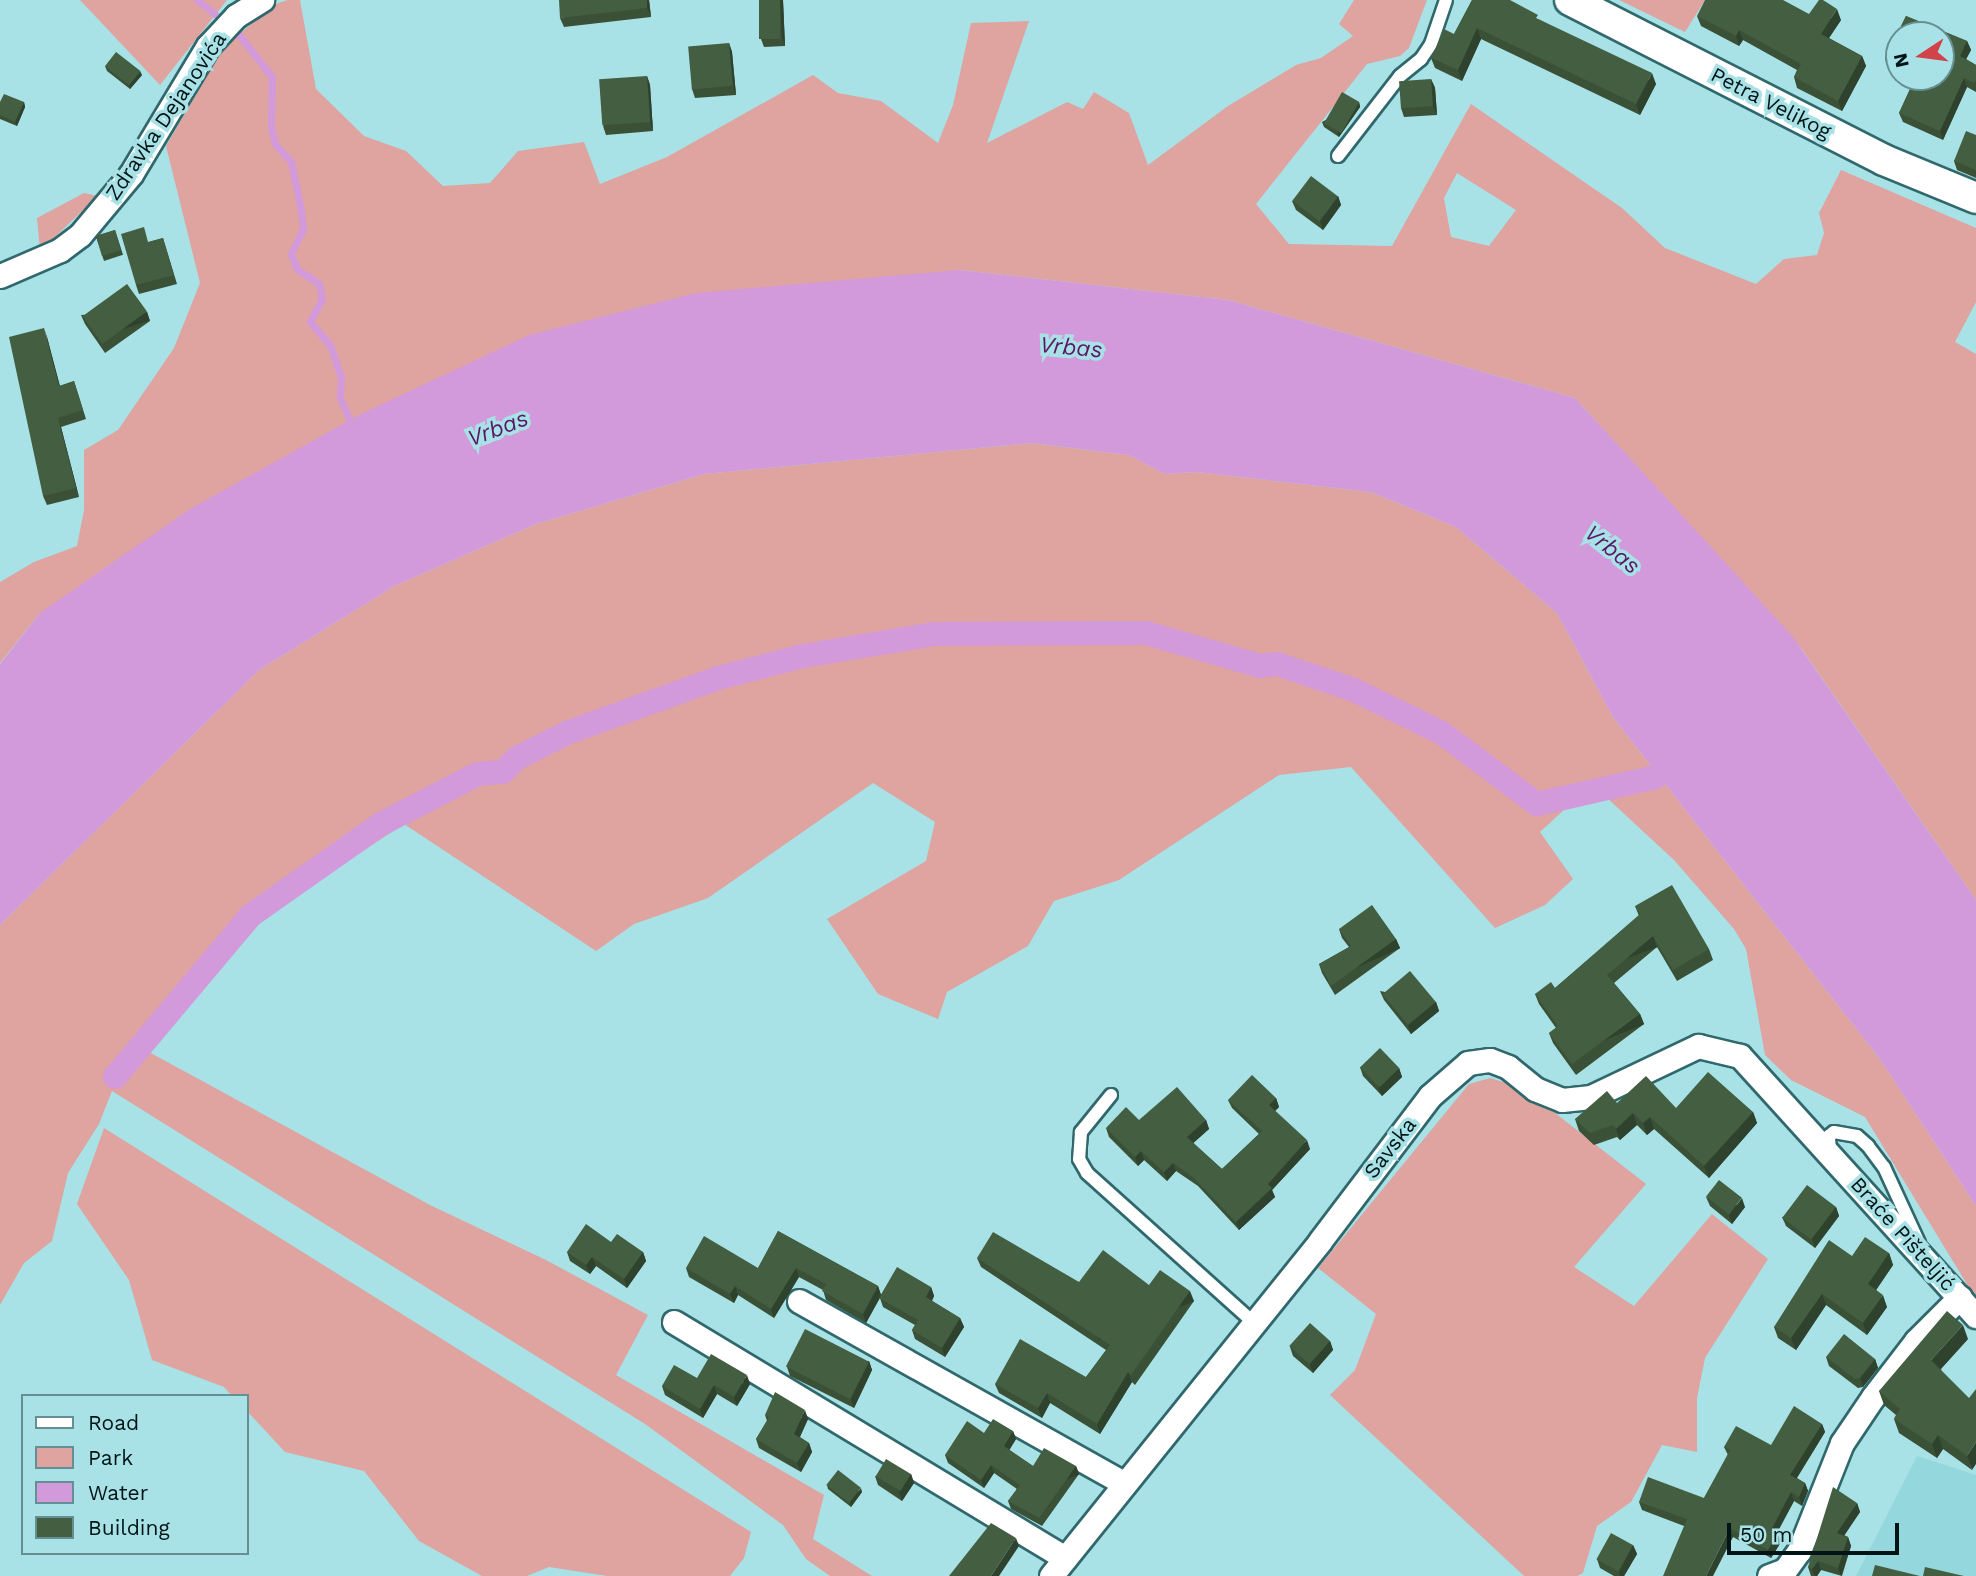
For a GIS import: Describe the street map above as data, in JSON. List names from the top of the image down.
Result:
{
  "streets": {
    "street": [
      "Petra Velikog",
      "Zdravka Dejanovića",
      "Savska",
      "Braće Pišteljić"
    ]
  },
  "crossings": [
    ["Savska", "Braće Pišteljić"]
  ],
  "water": ["Vrbas"],
  "legend": [
    "Road",
    "Park",
    "Water",
    "Building"
  ],
  "scale_bar": "50 m",
  "north": "left"
}
